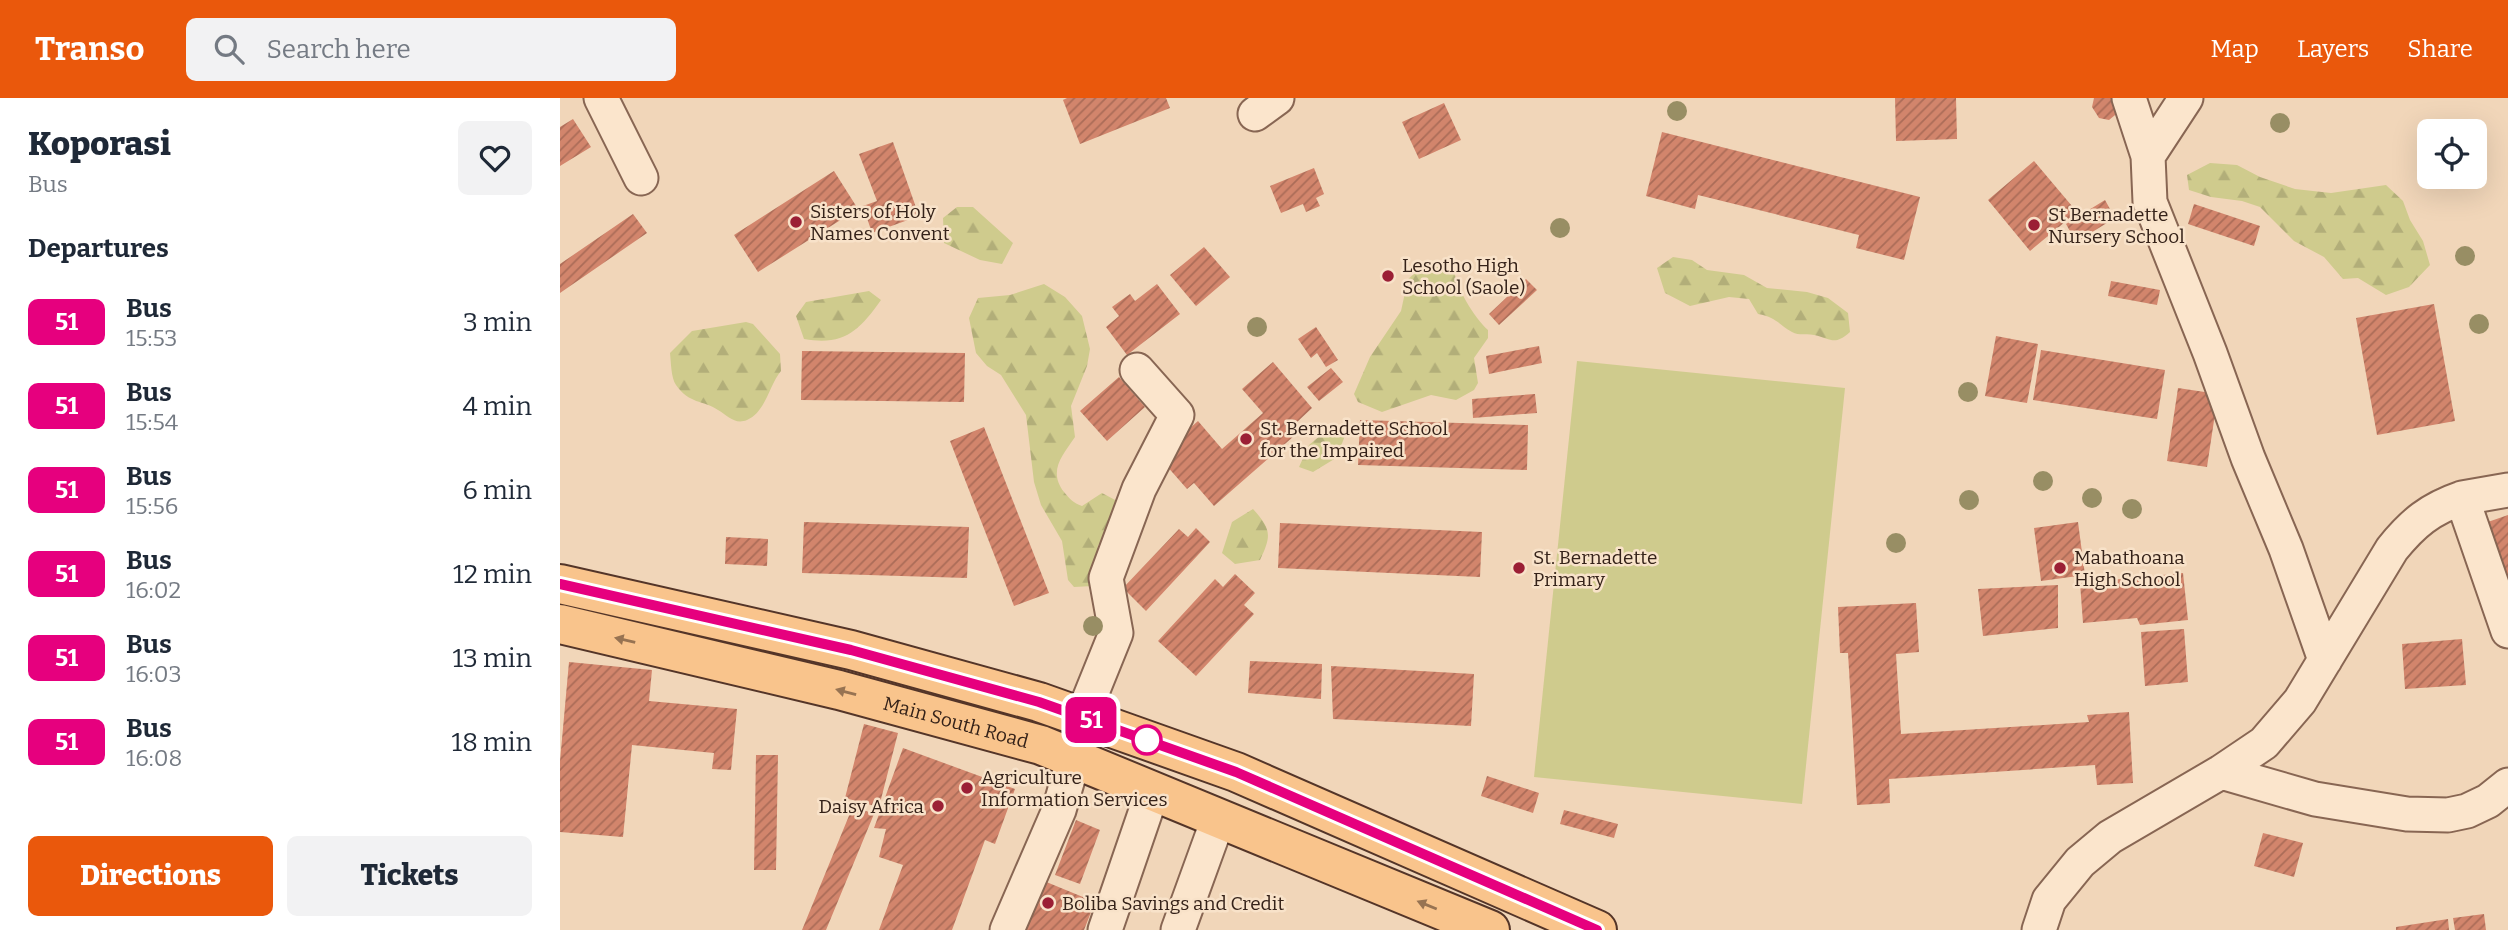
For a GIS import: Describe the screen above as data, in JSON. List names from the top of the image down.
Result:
{
  "streets": {
    "main road": ["Main South Road"]
  },
  "places": [
    "Sisters of Holy Names Convent",
    "St Bernadette Nursery School",
    "Lesotho High School (Saole)",
    "St. Bernadette School for the Impaired",
    "St. Bernadette Primary",
    "Mabathoana High School",
    "Agriculture Information Services",
    "Daisy Africa",
    "Boliba Savings and Credit"
  ],
  "lines": ["bus line 51"],
  "page": {
    "header": "Transo",
    "search": "Search here",
    "nav": ["Map", "Layers", "Share"],
    "heading": [
      ["Koporasi", "Bus"],
      "Departures"
    ],
    "on_map": "51",
    "list": [
      {
        "mark": "51",
        "name": "Bus",
        "note": "15:53",
        "value": "3 min"
      },
      {
        "mark": "51",
        "name": "Bus",
        "note": "15:54",
        "value": "4 min"
      },
      {
        "mark": "51",
        "name": "Bus",
        "note": "15:56",
        "value": "6 min"
      },
      {
        "mark": "51",
        "name": "Bus",
        "note": "16:02",
        "value": "12 min"
      },
      {
        "mark": "51",
        "name": "Bus",
        "note": "16:03",
        "value": "13 min"
      },
      {
        "mark": "51",
        "name": "Bus",
        "note": "16:08",
        "value": "18 min"
      }
    ],
    "buttons": ["Directions", "Tickets"]
  }
}
